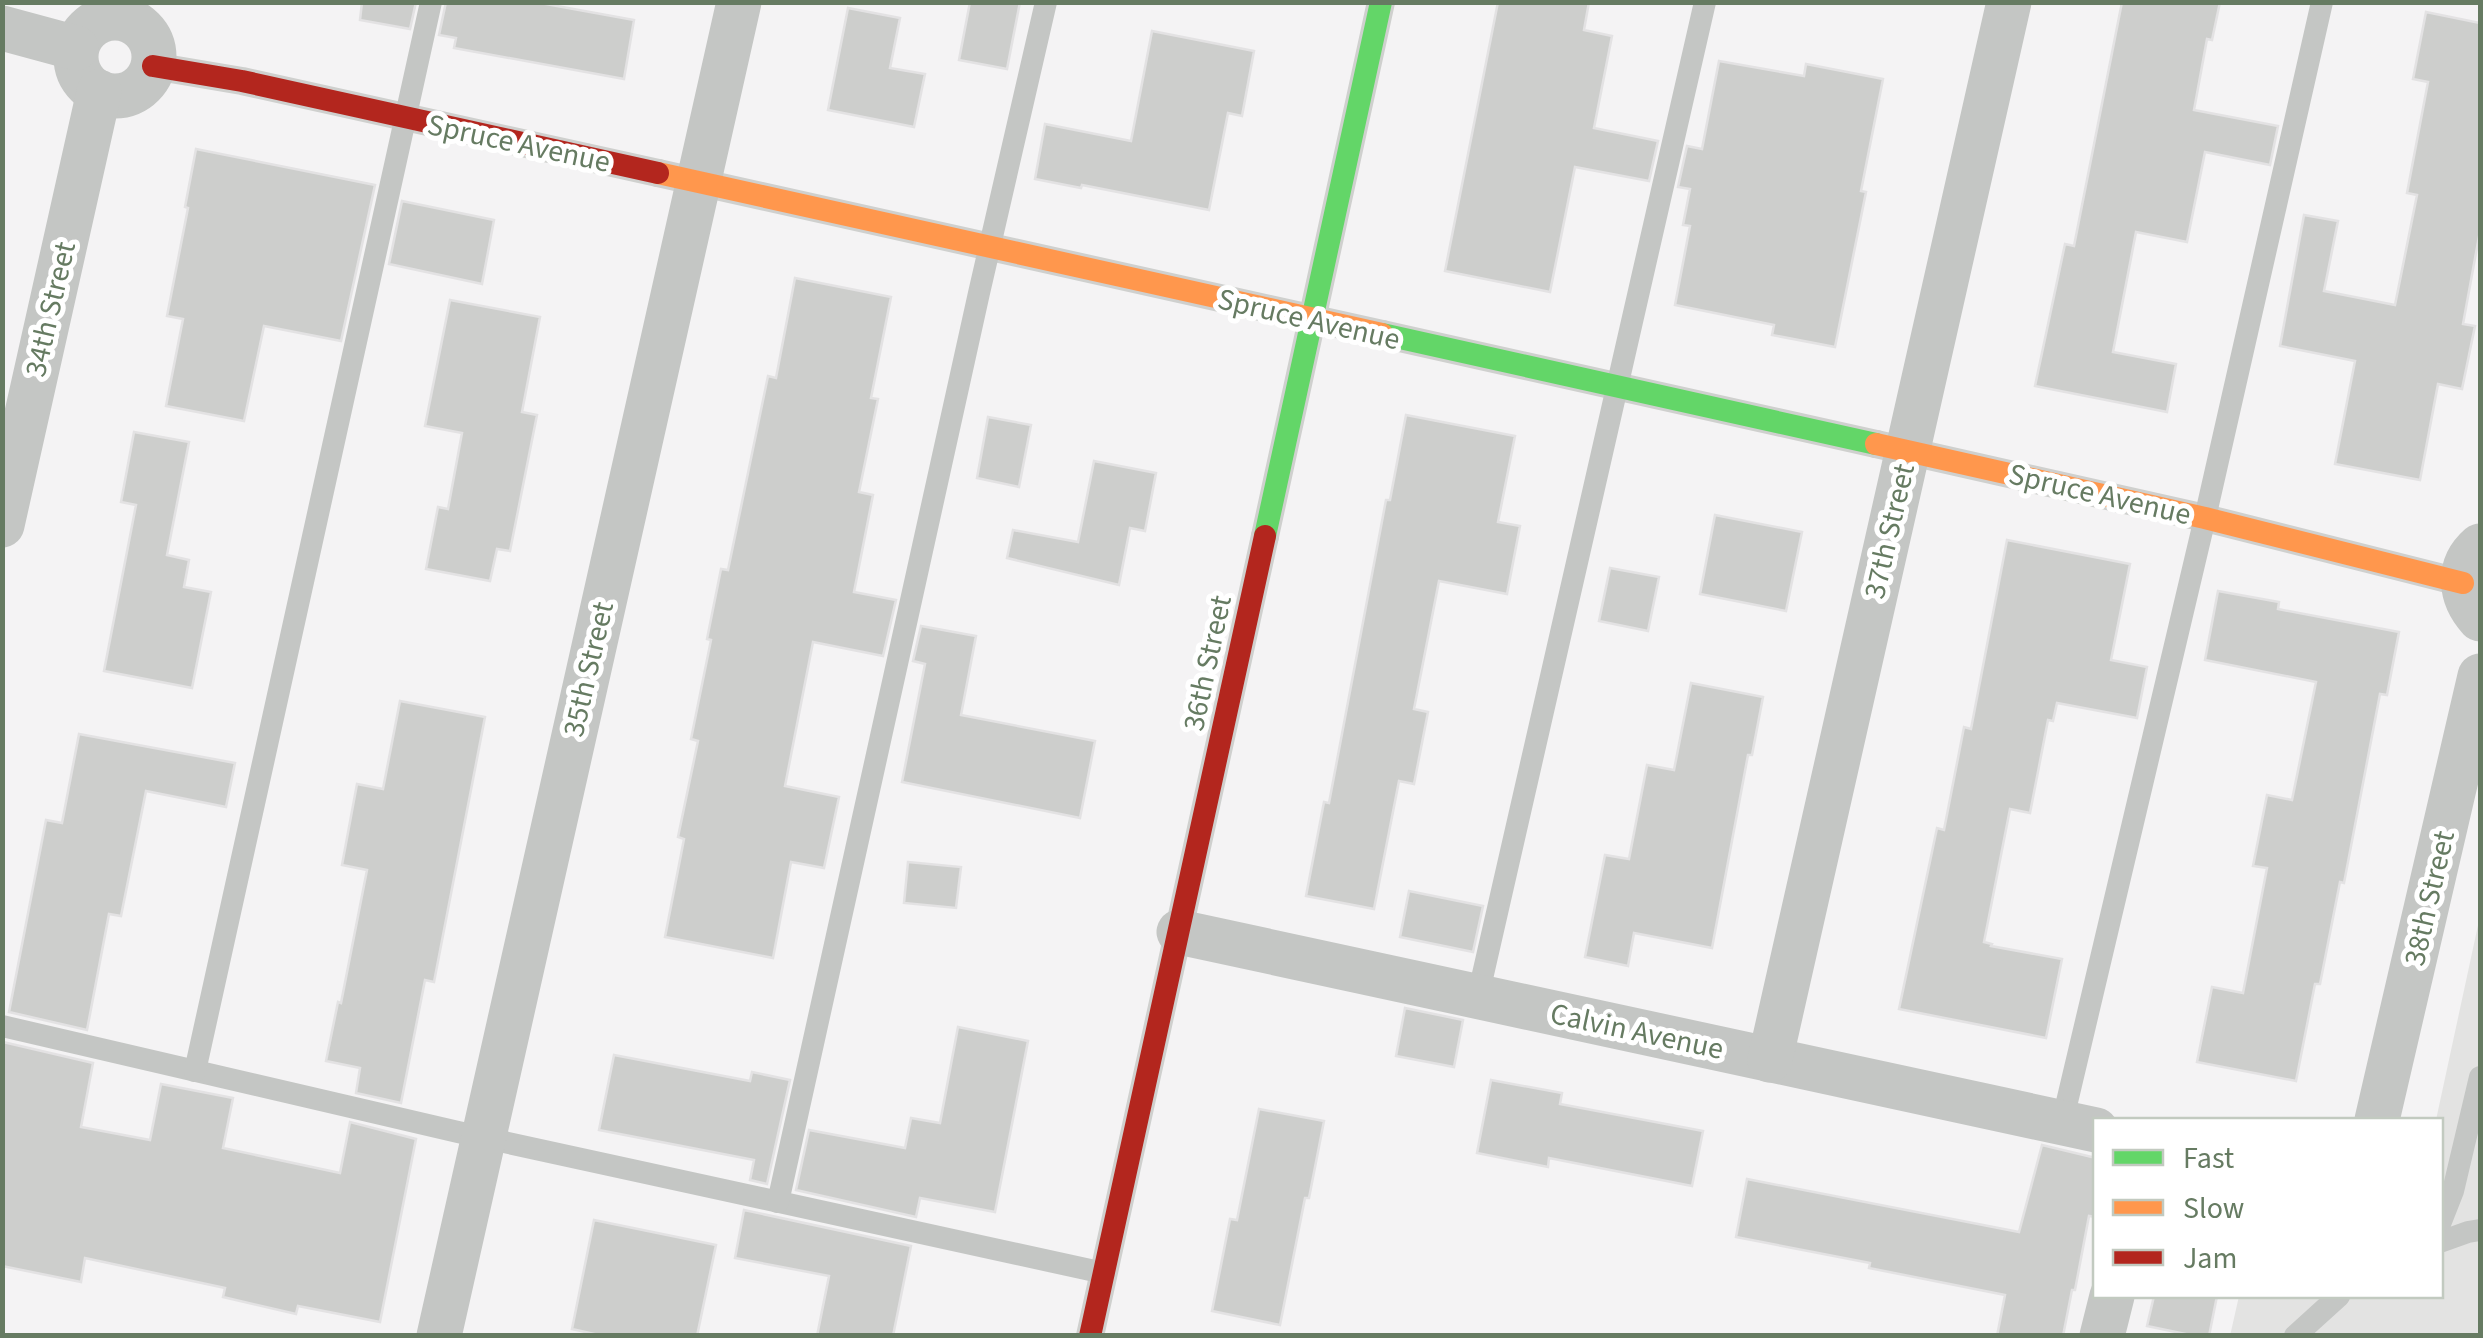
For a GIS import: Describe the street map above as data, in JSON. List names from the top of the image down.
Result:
{
  "streets": {
    "street": [
      "Spruce Avenue",
      "34th Street",
      "37th Street",
      "36th Street",
      "35th Street",
      "38th Street",
      "Calvin Avenue"
    ]
  },
  "crossings": [
    ["Spruce Avenue", "34th Street"],
    ["Spruce Avenue", "37th Street"],
    ["Spruce Avenue", "36th Street"],
    ["Spruce Avenue", "35th Street"],
    ["37th Street", "Calvin Avenue"],
    ["36th Street", "Calvin Avenue"]
  ],
  "legend": ["Fast", "Slow", "Jam"]
}
